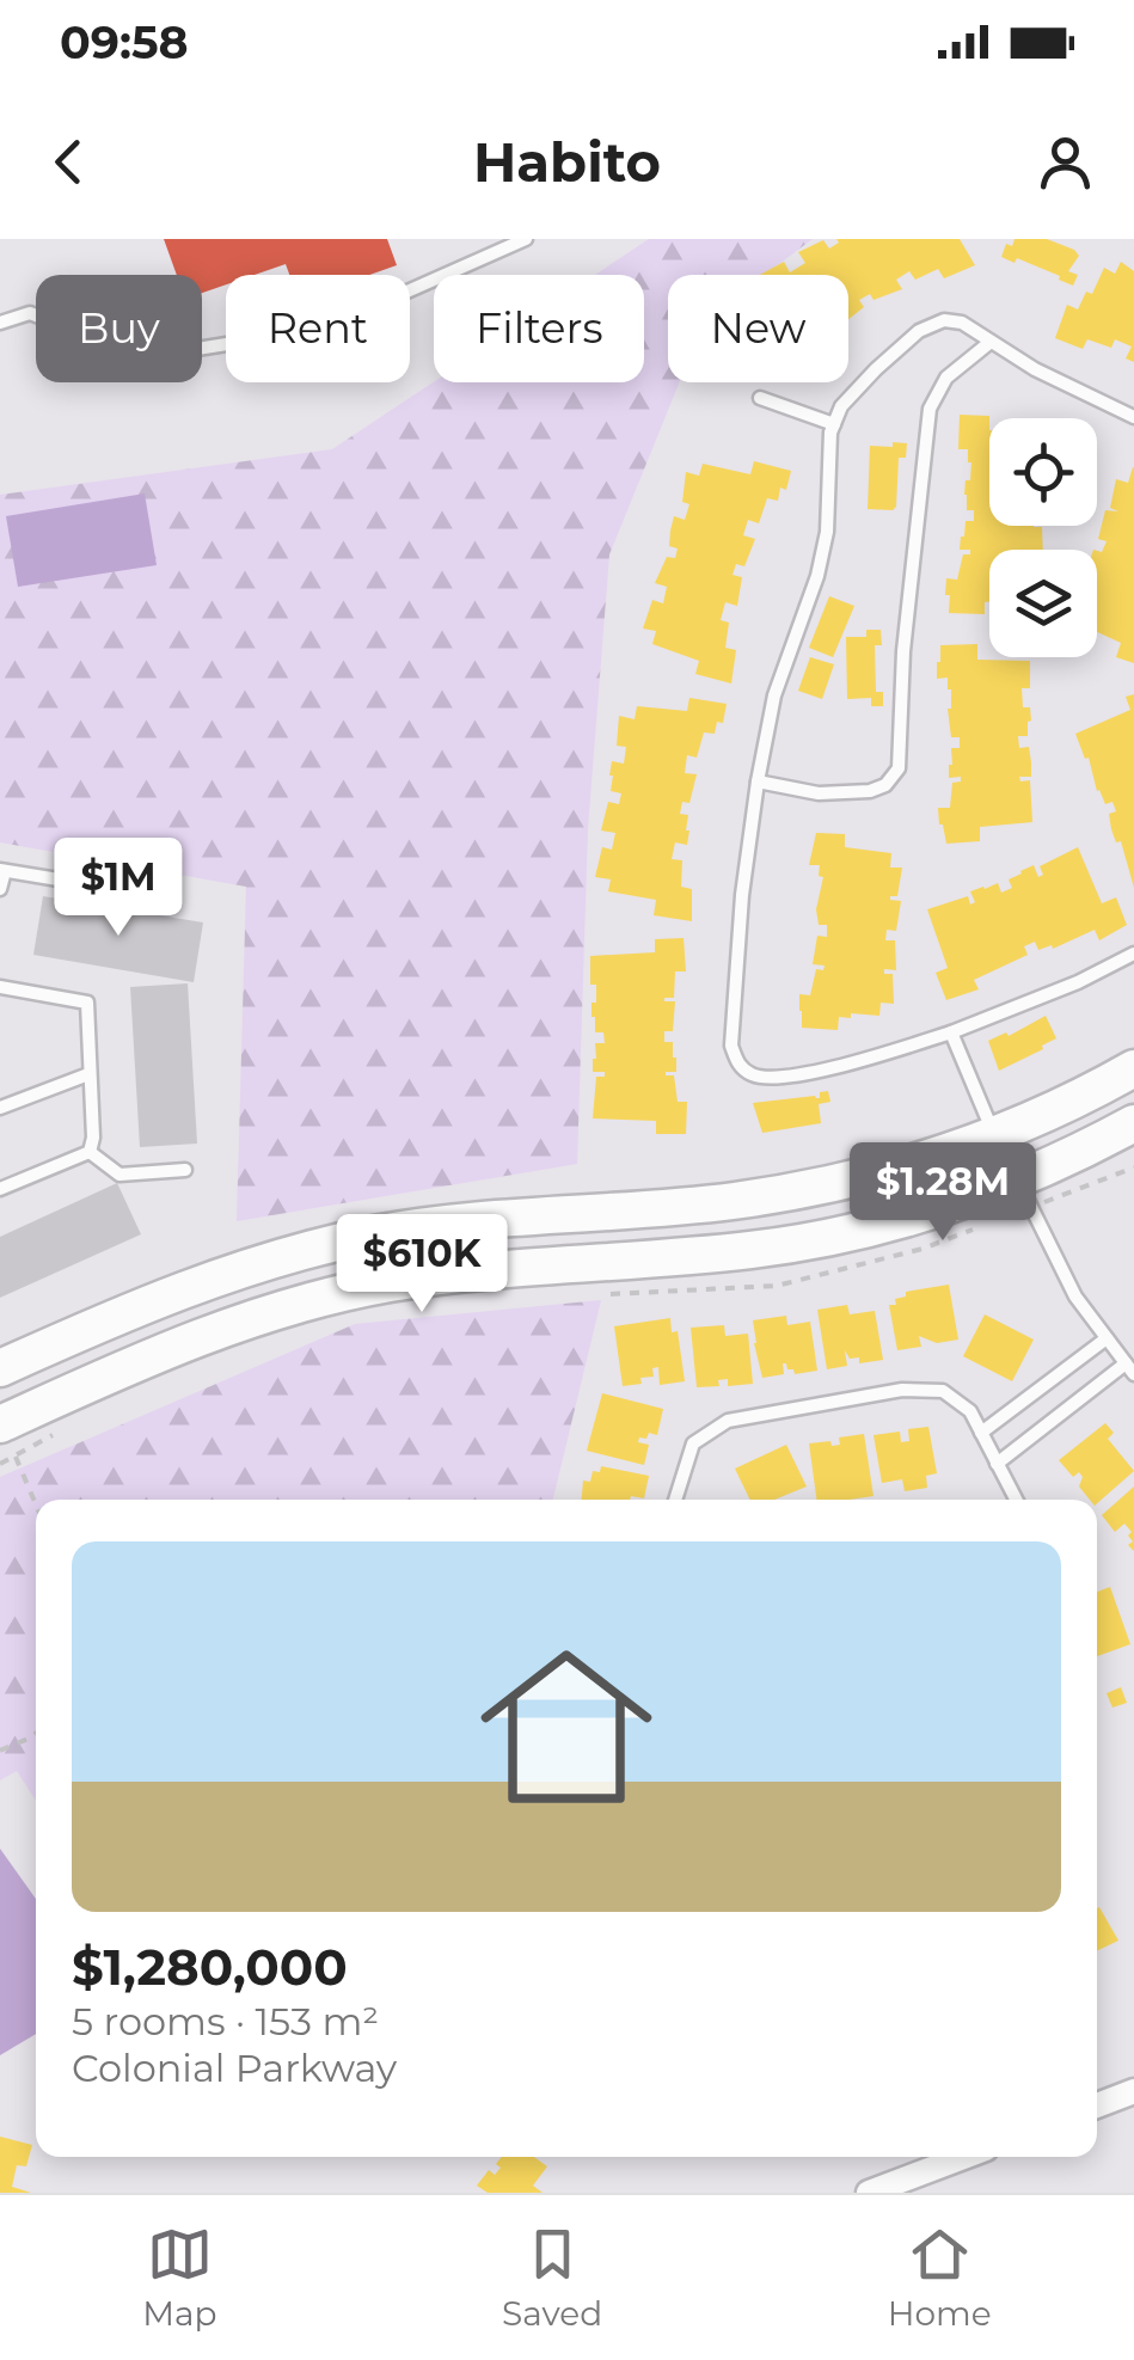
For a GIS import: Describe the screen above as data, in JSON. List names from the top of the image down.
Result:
{
  "page": {
    "status": "09:58",
    "header": "Habito",
    "chip": [
      "Buy",
      "Rent",
      "Filters",
      "New"
    ],
    "price": ["$1M", "$1.28M", "$610K"],
    "list": [
      {
        "name": "$1,280,000",
        "note": "5 rooms · 153 m² · Colonial Parkway"
      }
    ],
    "tabs": ["Map", "Saved", "Home"]
  }
}
